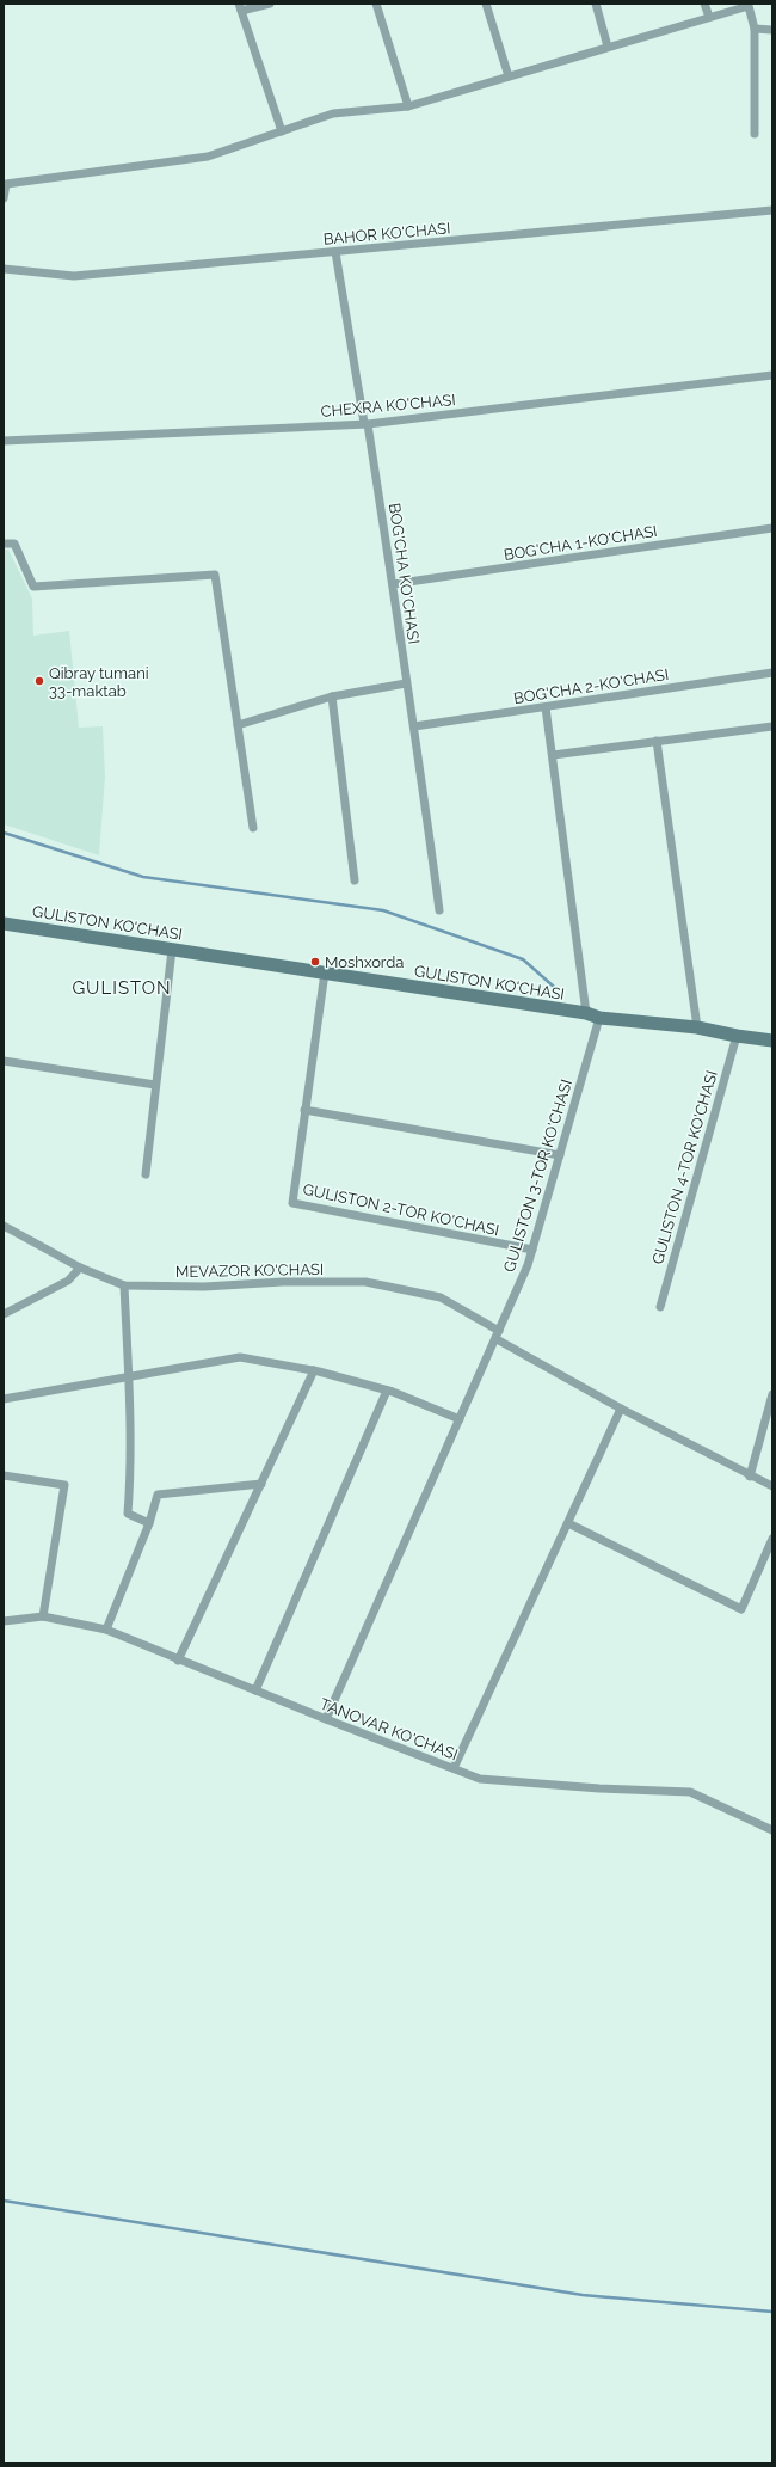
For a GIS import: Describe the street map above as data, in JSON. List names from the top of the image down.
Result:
{
  "streets": {
    "main road": ["GULISTON KO'CHASI"],
    "street": [
      "BAHOR KO'CHASI",
      "CHEXRA KO'CHASI",
      "BOG'CHA 1-KO'CHASI",
      "BOG'CHA KO'CHASI",
      "BOG'CHA 2-KO'CHASI",
      "GULISTON 4-TOR KO'CHASI",
      "GULISTON 3-TOR KO'CHASI",
      "GULISTON 2-TOR KO'CHASI",
      "MEVAZOR KO'CHASI",
      "TANOVAR KO'CHASI"
    ]
  },
  "crossings": [
    ["BAHOR KO'CHASI", "BOG'CHA KO'CHASI"],
    ["CHEXRA KO'CHASI", "BOG'CHA KO'CHASI"],
    ["BOG'CHA 1-KO'CHASI", "BOG'CHA KO'CHASI"],
    ["BOG'CHA KO'CHASI", "BOG'CHA 2-KO'CHASI"],
    ["GULISTON KO'CHASI", "GULISTON 4-TOR KO'CHASI"],
    ["GULISTON KO'CHASI", "GULISTON 3-TOR KO'CHASI"],
    ["GULISTON KO'CHASI", "GULISTON 2-TOR KO'CHASI"],
    ["GULISTON 3-TOR KO'CHASI", "GULISTON 2-TOR KO'CHASI"],
    ["GULISTON 3-TOR KO'CHASI", "MEVAZOR KO'CHASI"],
    ["GULISTON 3-TOR KO'CHASI", "TANOVAR KO'CHASI"]
  ],
  "districts": ["GULISTON"],
  "places": ["Qibray tumani 33-maktab", "Moshxorda"]
}
